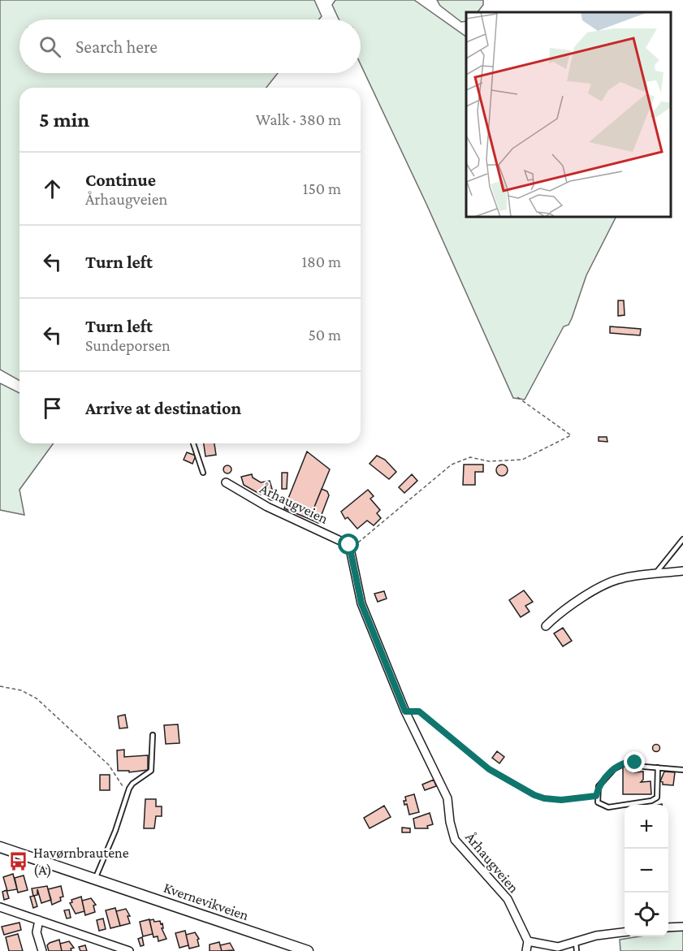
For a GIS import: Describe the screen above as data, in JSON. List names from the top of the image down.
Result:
{
  "streets": {
    "main road": ["Kvernevikveien"],
    "street": ["Århaugveien"]
  },
  "places": {
    "bus stop": ["Havørnbrautene (A)"]
  },
  "page": {
    "search": "Search here",
    "heading": ["5 min", "Walk · 380 m"],
    "list": [
      ["Continue", "Århaugveien", "150 m"],
      ["Turn left", "180 m"],
      ["Turn left", "Sundeporsen", "50 m"],
      "Arrive at destination"
    ],
    "map_buttons": ["+", "−"]
  }
}
